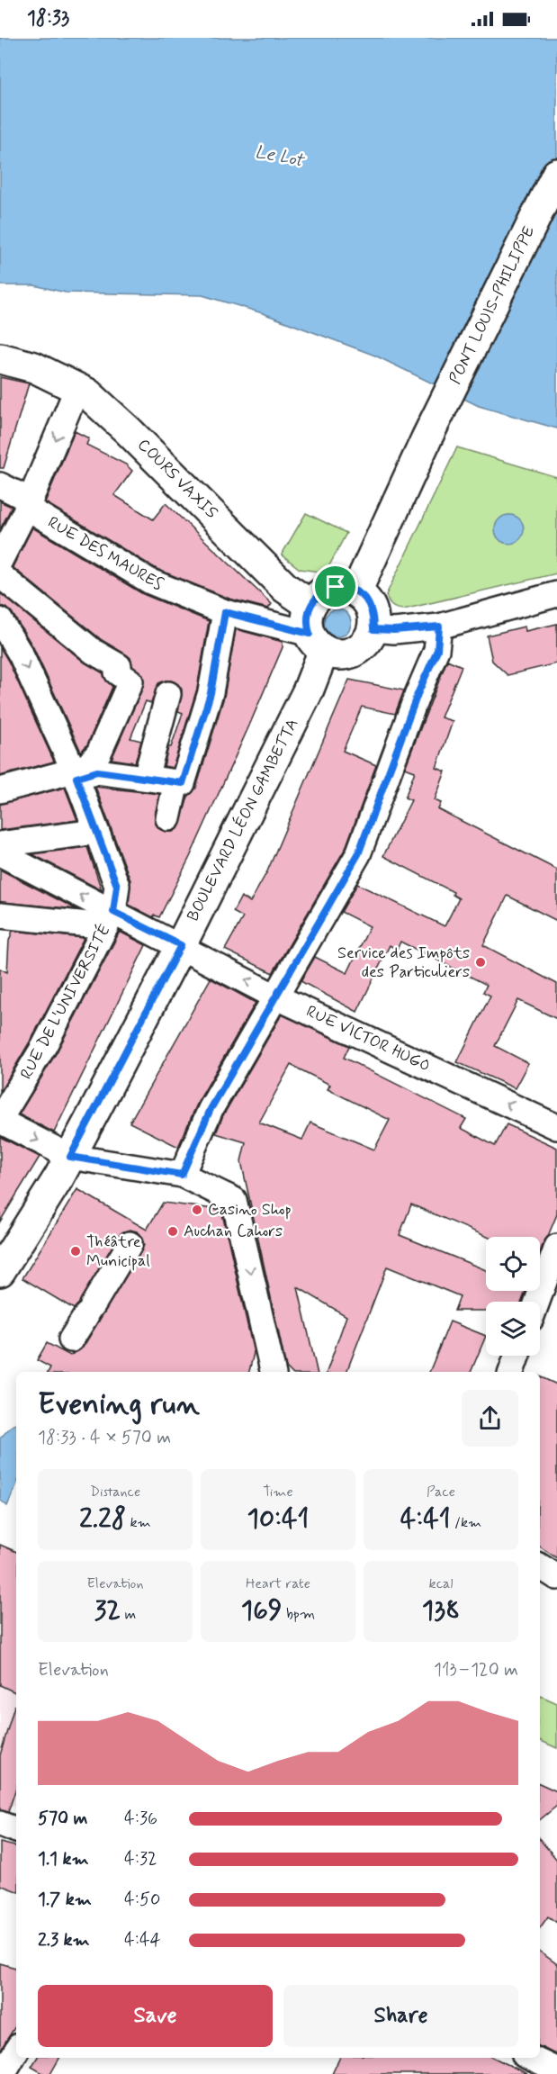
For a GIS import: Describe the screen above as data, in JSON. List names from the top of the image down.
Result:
{
  "streets": {
    "main road": ["PONT LOUIS-PHILIPPE", "COURS VAXIS", "BOULEVARD LÉON GAMBETTA"],
    "street": ["RUE DES MAURES", "RUE DE L'UNIVERSITÉ", "RUE VICTOR HUGO"]
  },
  "crossings": [
    ["PONT LOUIS-PHILIPPE", "COURS VAXIS"],
    ["PONT LOUIS-PHILIPPE", "RUE DES MAURES"],
    ["PONT LOUIS-PHILIPPE", "BOULEVARD LÉON GAMBETTA"],
    ["COURS VAXIS", "RUE DES MAURES"],
    ["COURS VAXIS", "BOULEVARD LÉON GAMBETTA"],
    ["RUE DES MAURES", "BOULEVARD LÉON GAMBETTA"],
    ["BOULEVARD LÉON GAMBETTA", "RUE VICTOR HUGO"],
    ["RUE DE L'UNIVERSITÉ", "RUE VICTOR HUGO"]
  ],
  "water": ["Le Lot"],
  "places": [
    "Service des Impôts des Particuliers",
    "Casino Shop",
    "Auchan Cahors",
    "Théâtre Municipal"
  ],
  "page": {
    "status": "18:33",
    "heading": ["Evening run", "18:33 · 4 × 570 m"],
    "stats": [
      ["Distance", "2.28 km"],
      ["Time", "10:41"],
      ["Pace", "4:41 /km"],
      ["Elevation", "32 m"],
      ["Heart rate", "169 bpm"],
      ["kcal", "138"]
    ],
    "chart": ["Elevation", "113–120 m"],
    "list": [
      {
        "name": "570 m",
        "note": "4:36"
      },
      {
        "name": "1.1 km",
        "note": "4:32"
      },
      {
        "name": "1.7 km",
        "note": "4:50"
      },
      {
        "name": "2.3 km",
        "note": "4:44"
      }
    ],
    "buttons": ["Save", "Share"]
  }
}
